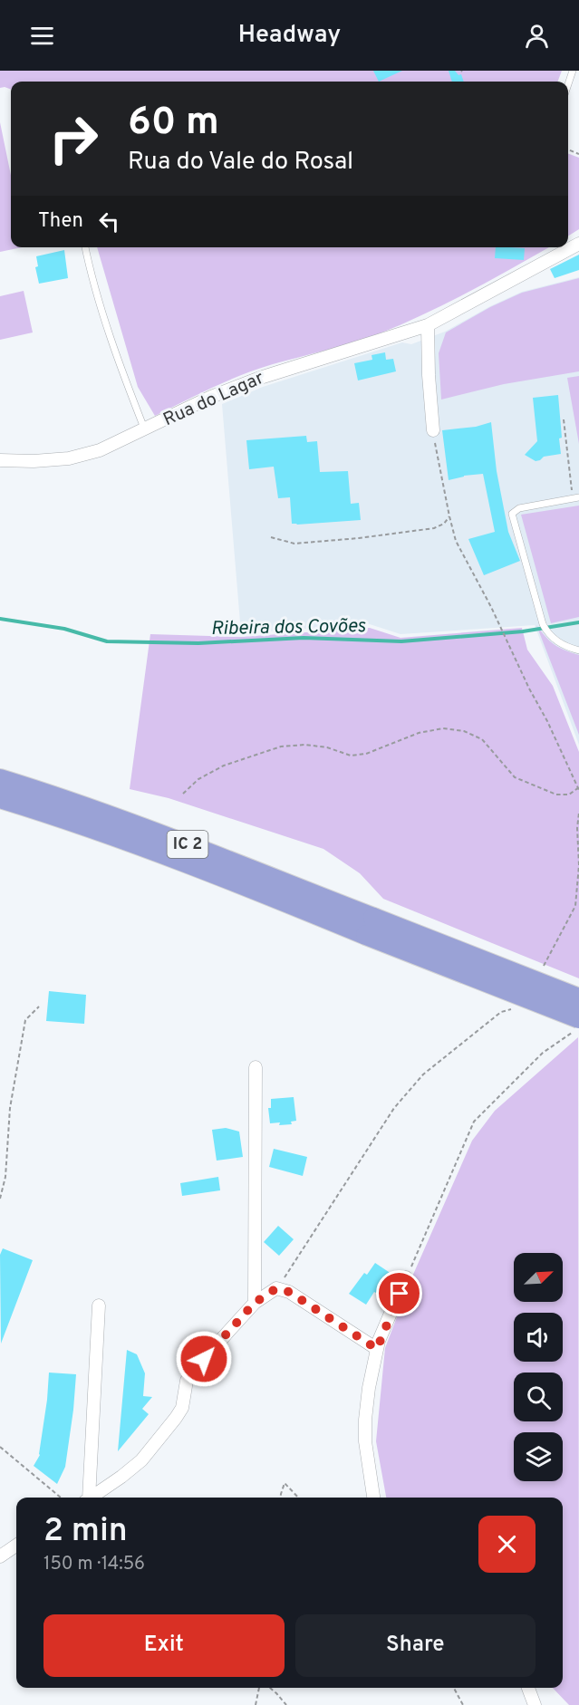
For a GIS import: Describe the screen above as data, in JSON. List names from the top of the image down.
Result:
{
  "streets": {
    "highway": ["IC 2"],
    "street": ["Rua do Lagar"]
  },
  "water": ["Ribeira dos Covões"],
  "north": "top right",
  "page": {
    "header": "Headway",
    "turn": ["60 m", "Rua do Vale do Rosal"],
    "then": "Then",
    "heading": ["2 min", "150 m · 14:56"],
    "buttons": ["Exit", "Share"]
  }
}
